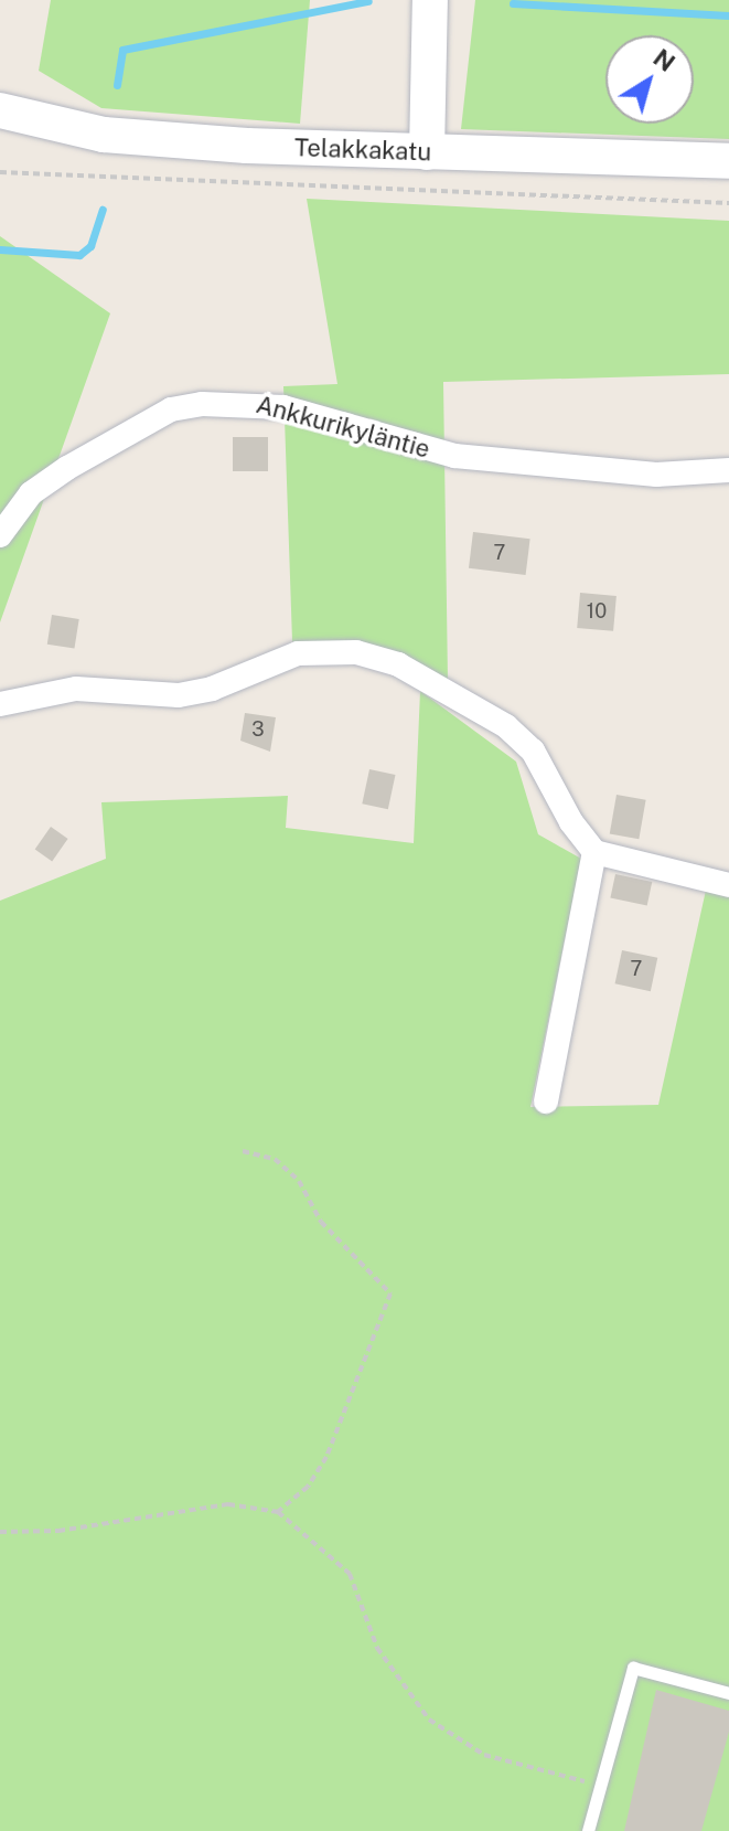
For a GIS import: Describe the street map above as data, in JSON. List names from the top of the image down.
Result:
{
  "streets": {
    "street": ["Telakkakatu", "Ankkurikyläntie"]
  },
  "house_numbers": [
    "7",
    "10",
    "3",
    "7"
  ],
  "north": "top right"
}
